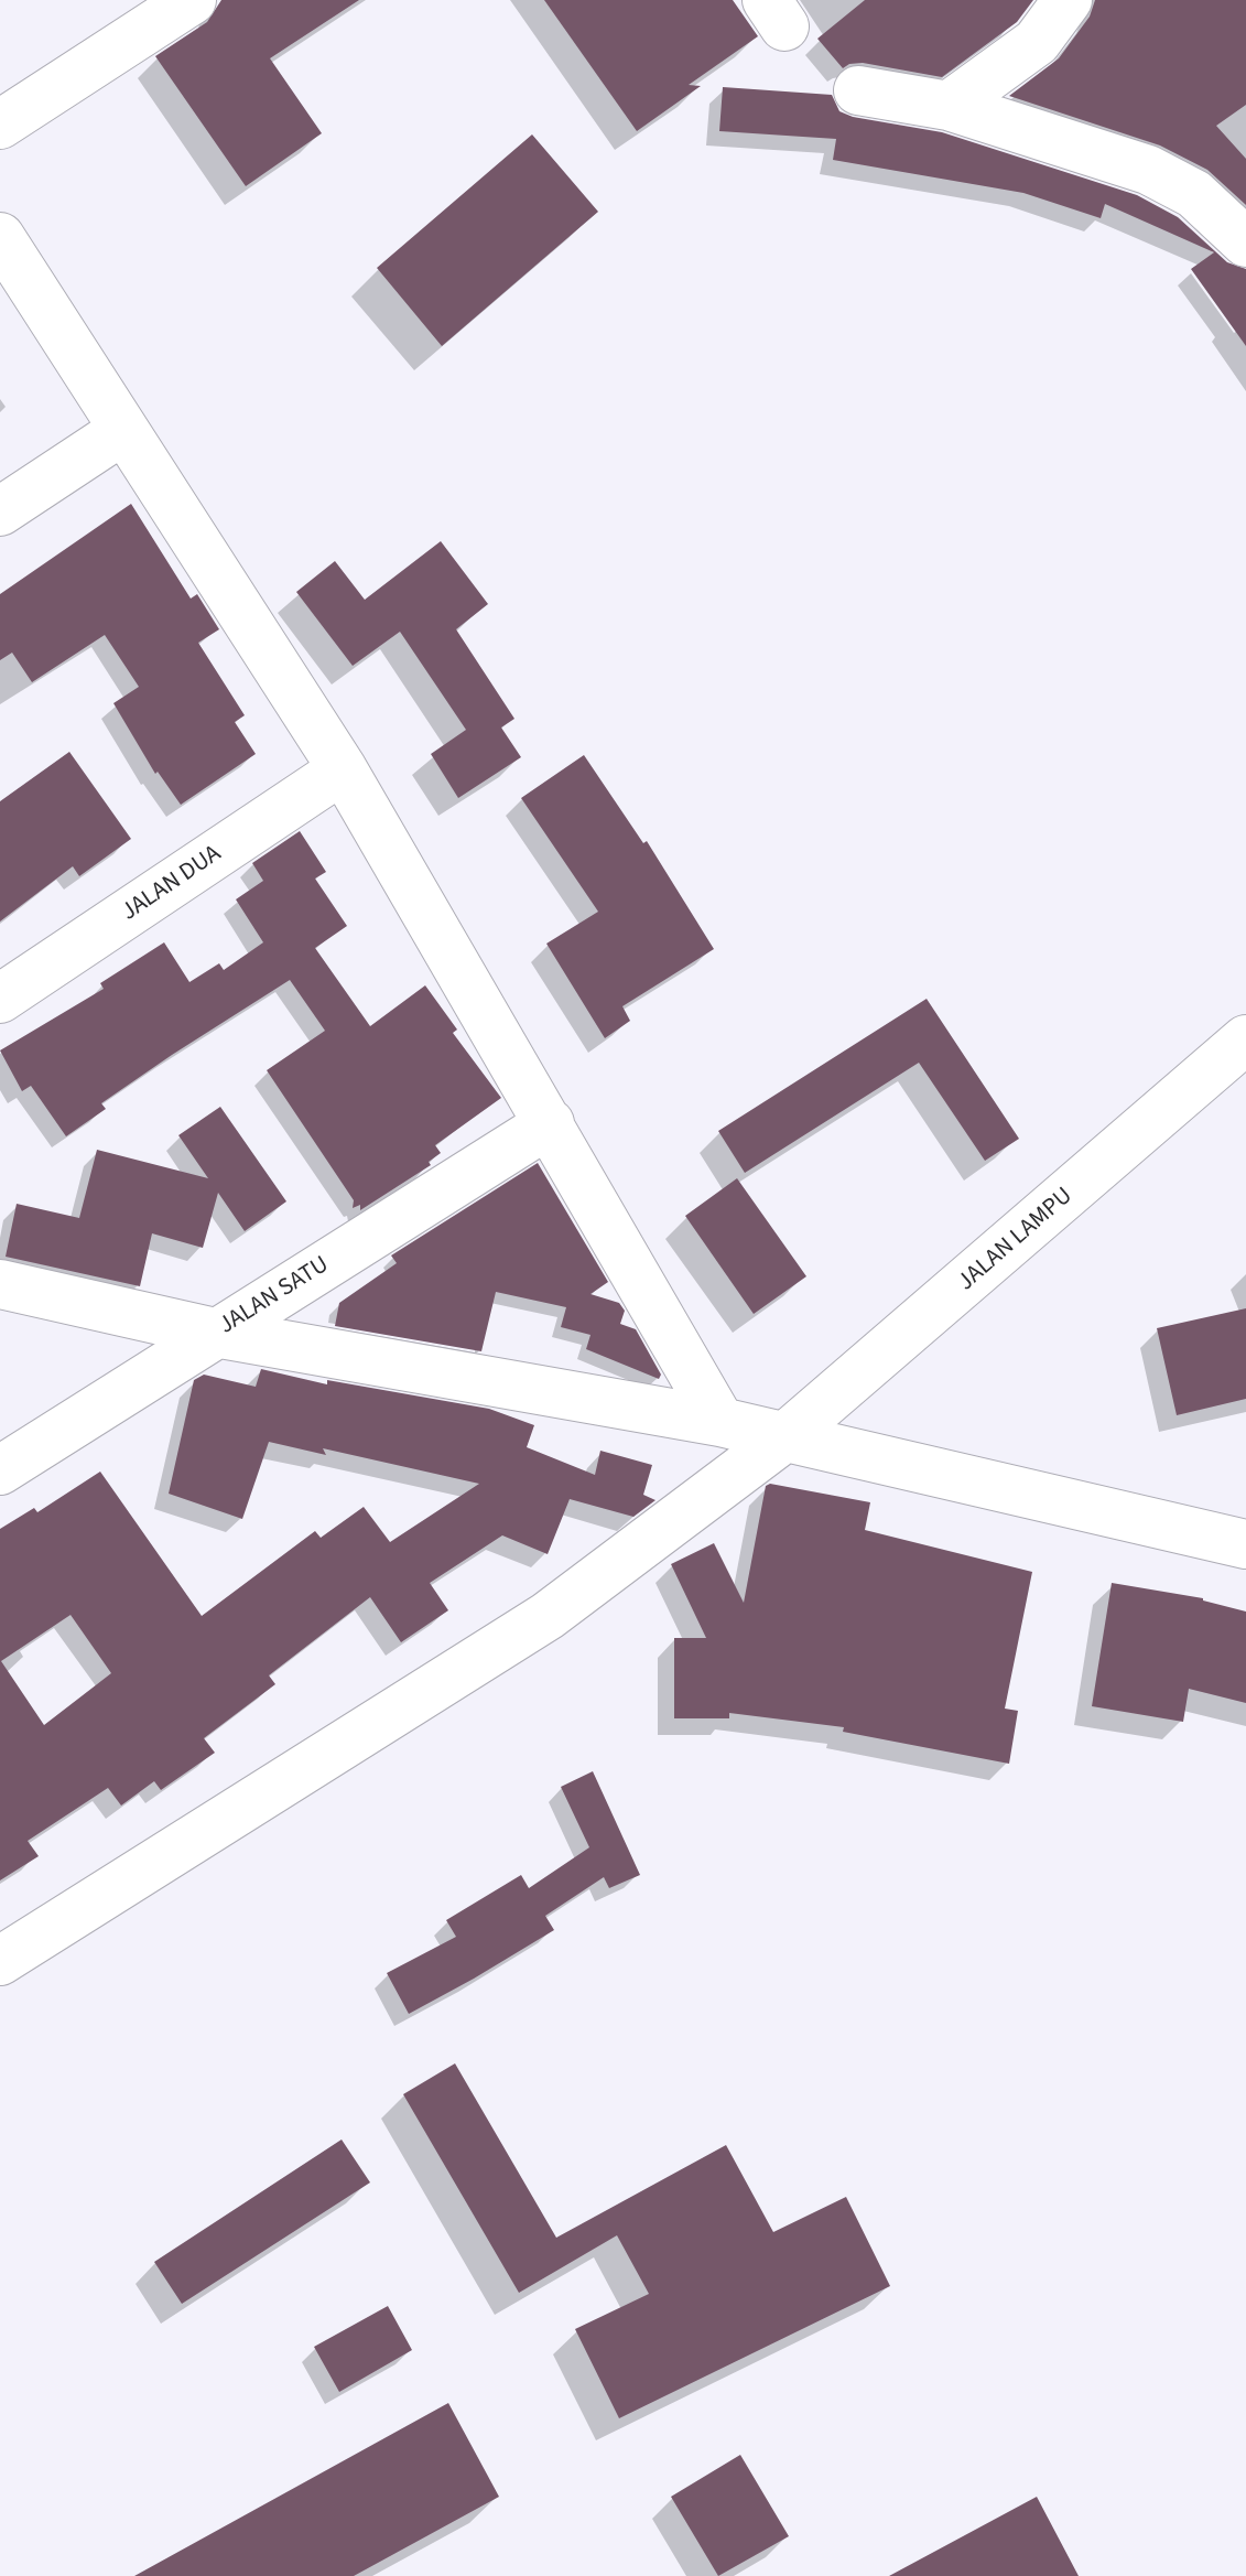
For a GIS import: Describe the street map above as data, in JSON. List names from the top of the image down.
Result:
{
  "streets": {
    "street": ["JALAN DUA", "JALAN LAMPU", "JALAN SATU"]
  }
}
